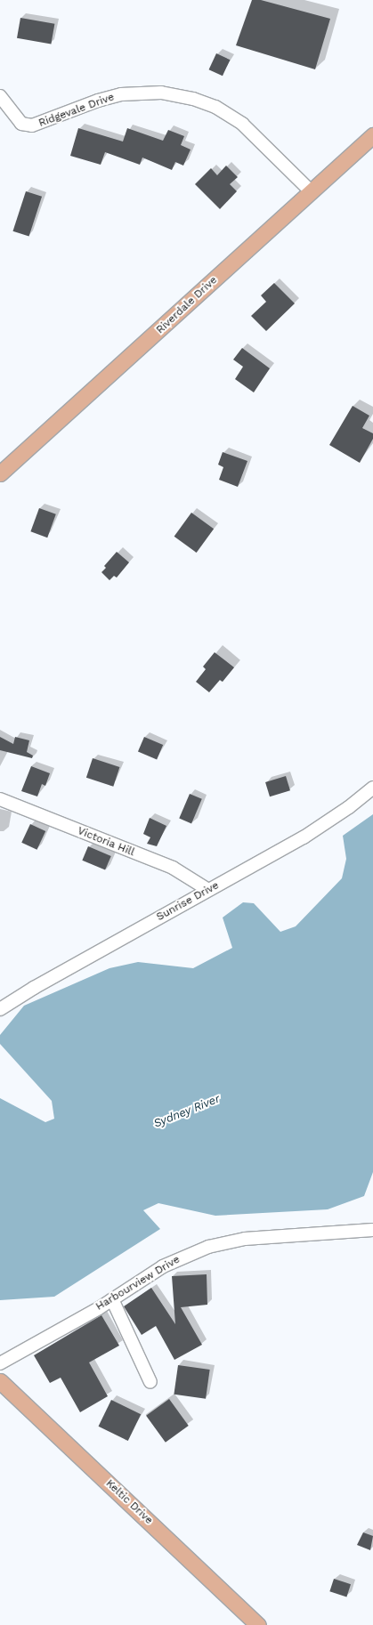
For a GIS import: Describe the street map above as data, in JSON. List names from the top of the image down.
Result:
{
  "streets": {
    "main road": ["Riverdale Drive", "Keltic Drive"],
    "street": [
      "Ridgevale Drive",
      "Victoria Hill",
      "Sunrise Drive",
      "Harbourview Drive"
    ]
  },
  "crossings": [
    ["Ridgevale Drive", "Riverdale Drive"],
    ["Victoria Hill", "Sunrise Drive"]
  ],
  "water": ["Sydney River"]
}
